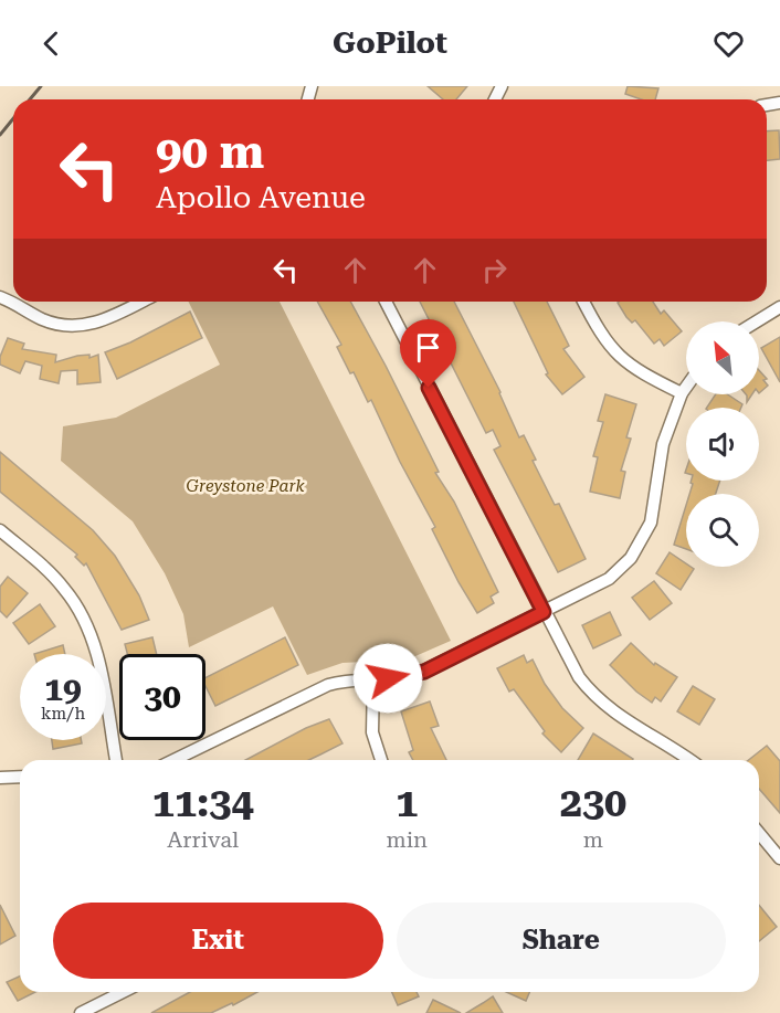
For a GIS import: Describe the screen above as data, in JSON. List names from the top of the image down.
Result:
{
  "parks": ["Greystone Park"],
  "north": "top left",
  "page": {
    "header": "GoPilot",
    "turn": ["90 m", "Apollo Avenue"],
    "speed": "19 km/h",
    "limit": "30",
    "eta": [
      "11:34",
      "Arrival",
      "1",
      "min",
      "230",
      "m"
    ],
    "buttons": ["Exit", "Share"]
  }
}
